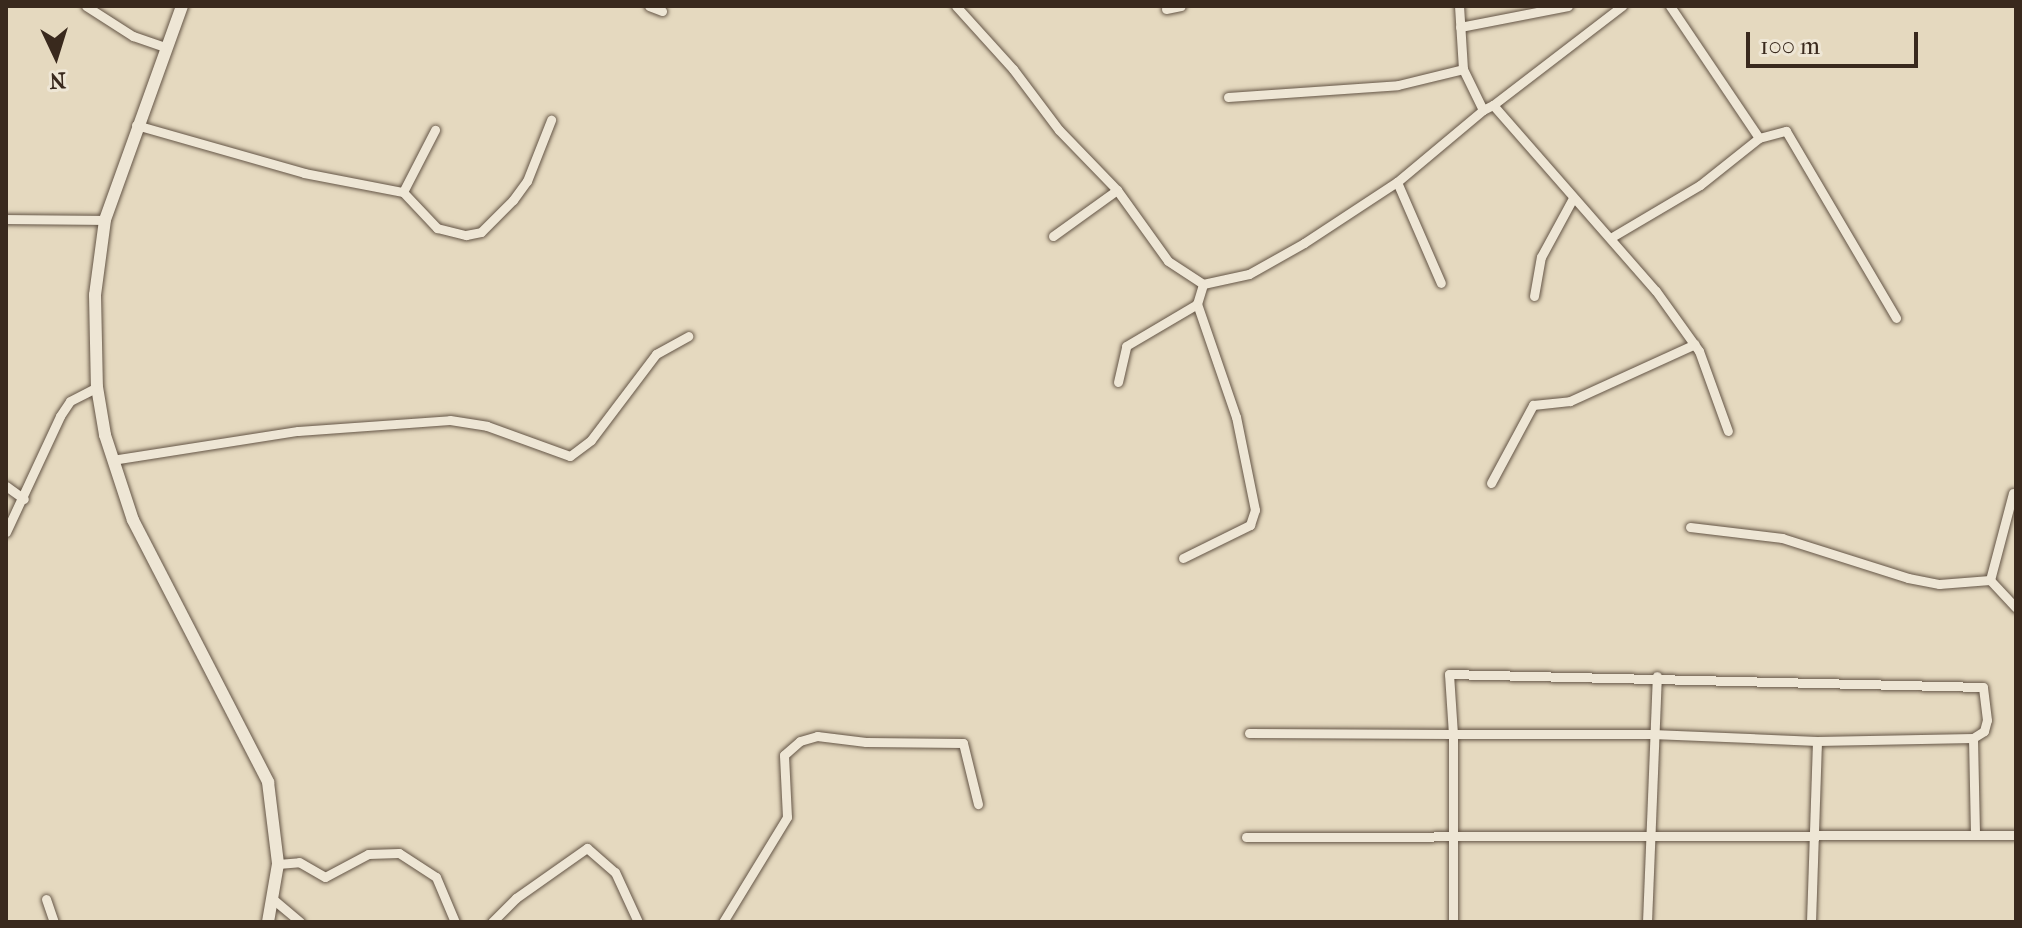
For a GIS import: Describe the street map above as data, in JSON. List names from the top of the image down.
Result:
{
  "scale_bar": "100 m",
  "north": "bottom"
}
